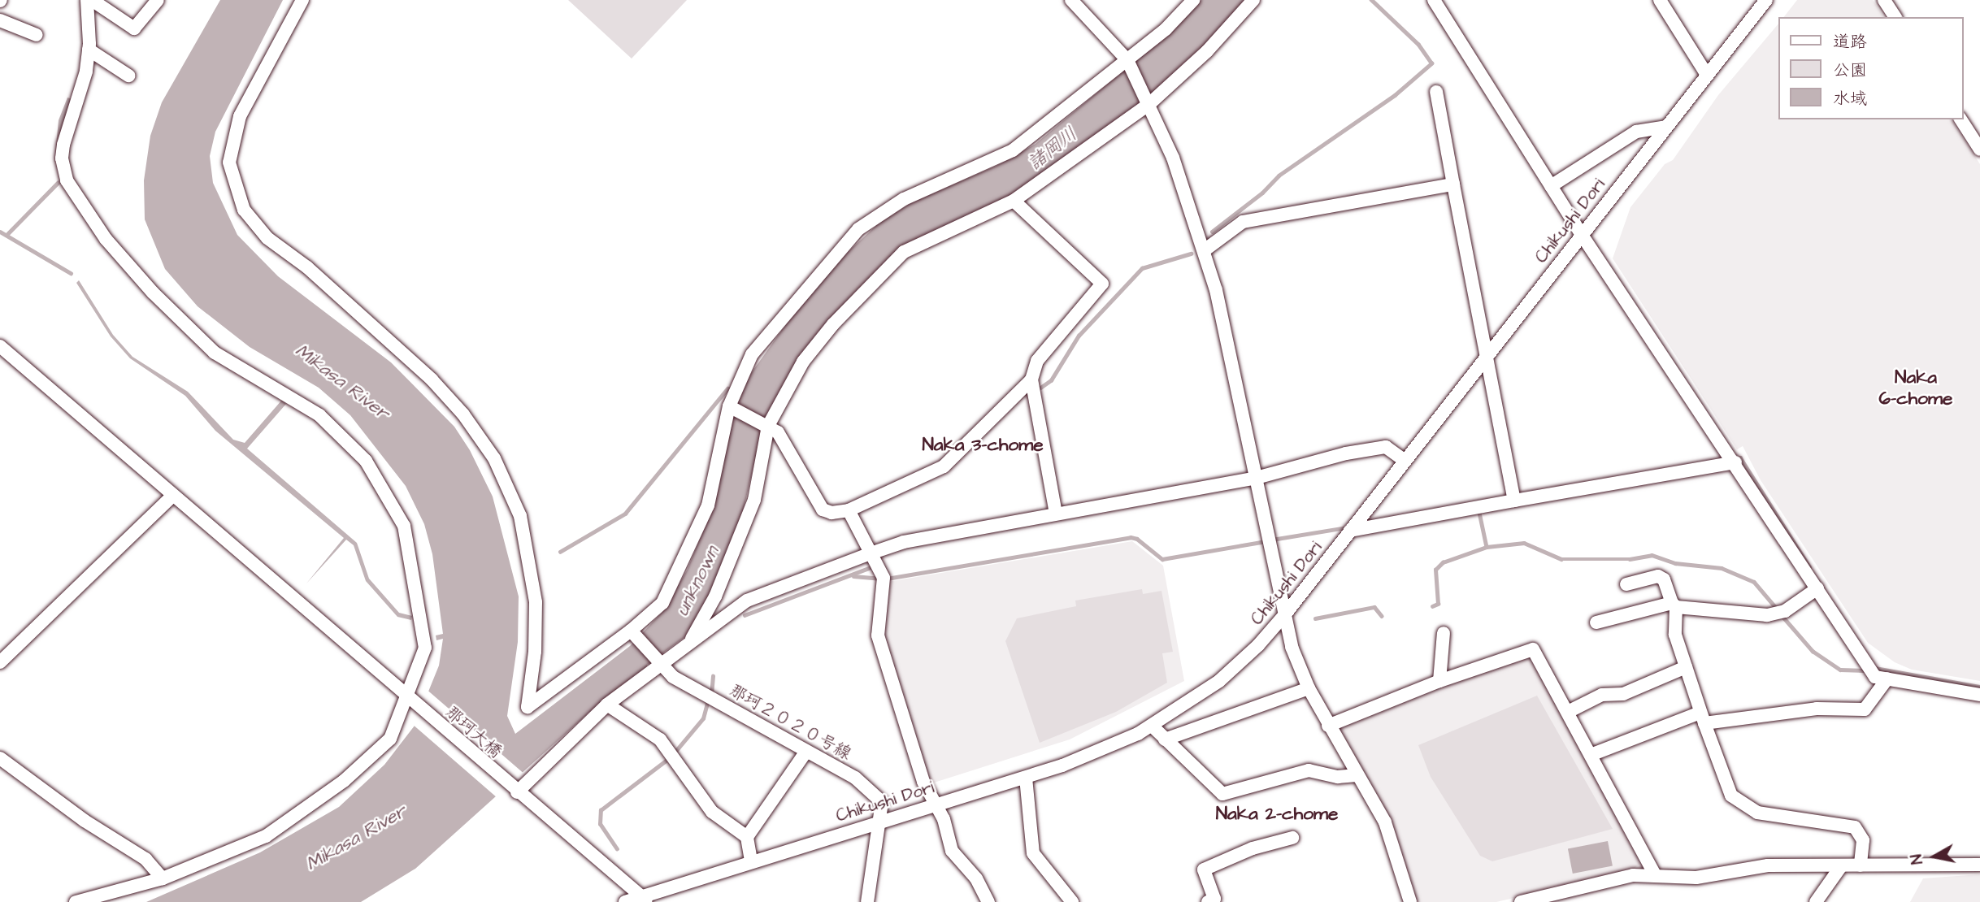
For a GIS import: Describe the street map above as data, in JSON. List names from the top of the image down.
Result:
{
  "streets": {
    "street": ["Chikushi Dori", "那珂２０２０号線", "那珂大橋"]
  },
  "crossings": [
    ["Chikushi Dori", "那珂２０２０号線"],
    ["Chikushi Dori", "那珂大橋"]
  ],
  "districts": ["Naka 6-chome", "Naka 3-chome", "Naka 2-chome"],
  "water": ["諸岡川", "Mikasa River", "unknown"],
  "legend": ["道路", "公園", "水域"],
  "north": "left"
}
